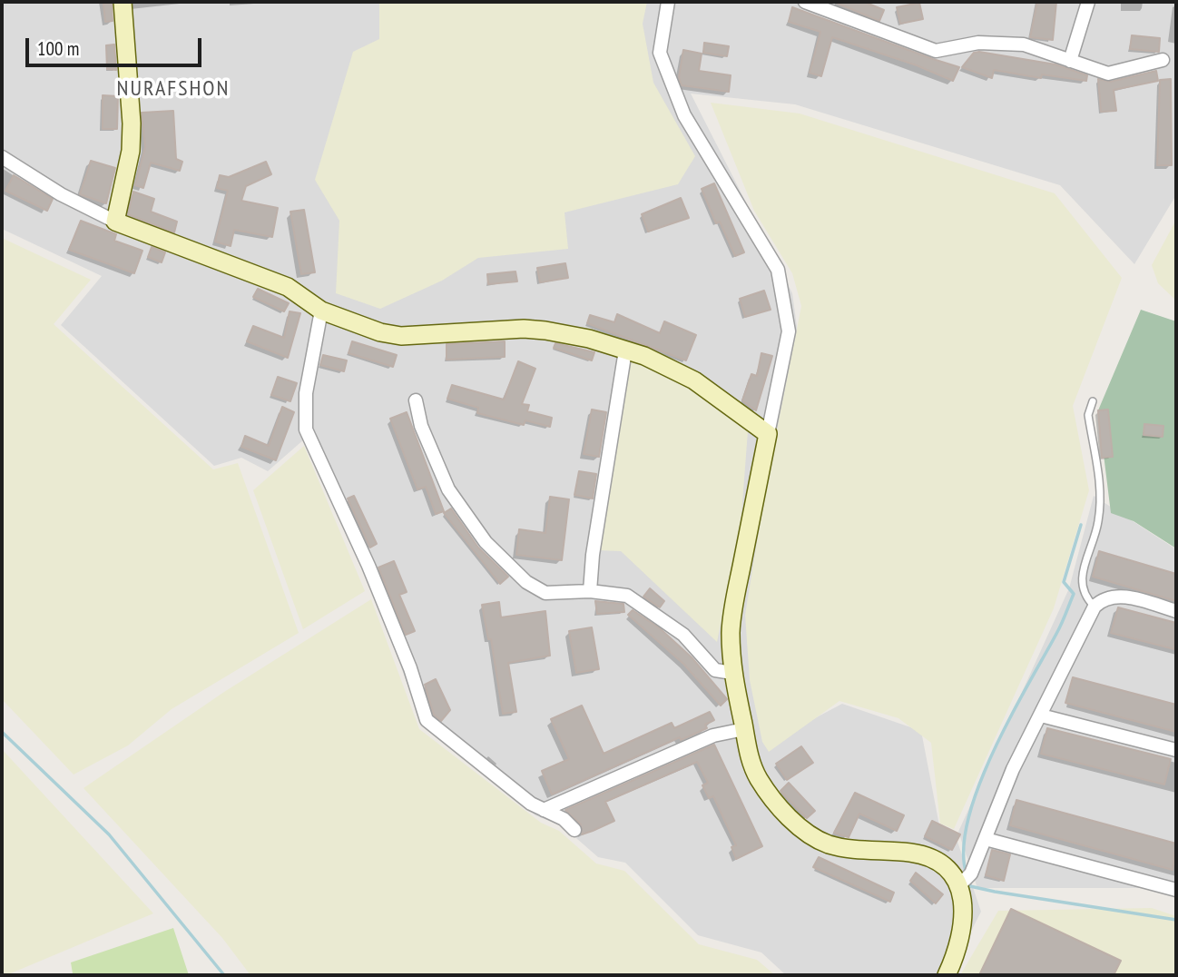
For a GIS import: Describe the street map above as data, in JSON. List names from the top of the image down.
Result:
{
  "districts": ["NURAFSHON"],
  "scale_bar": "100 m"
}
